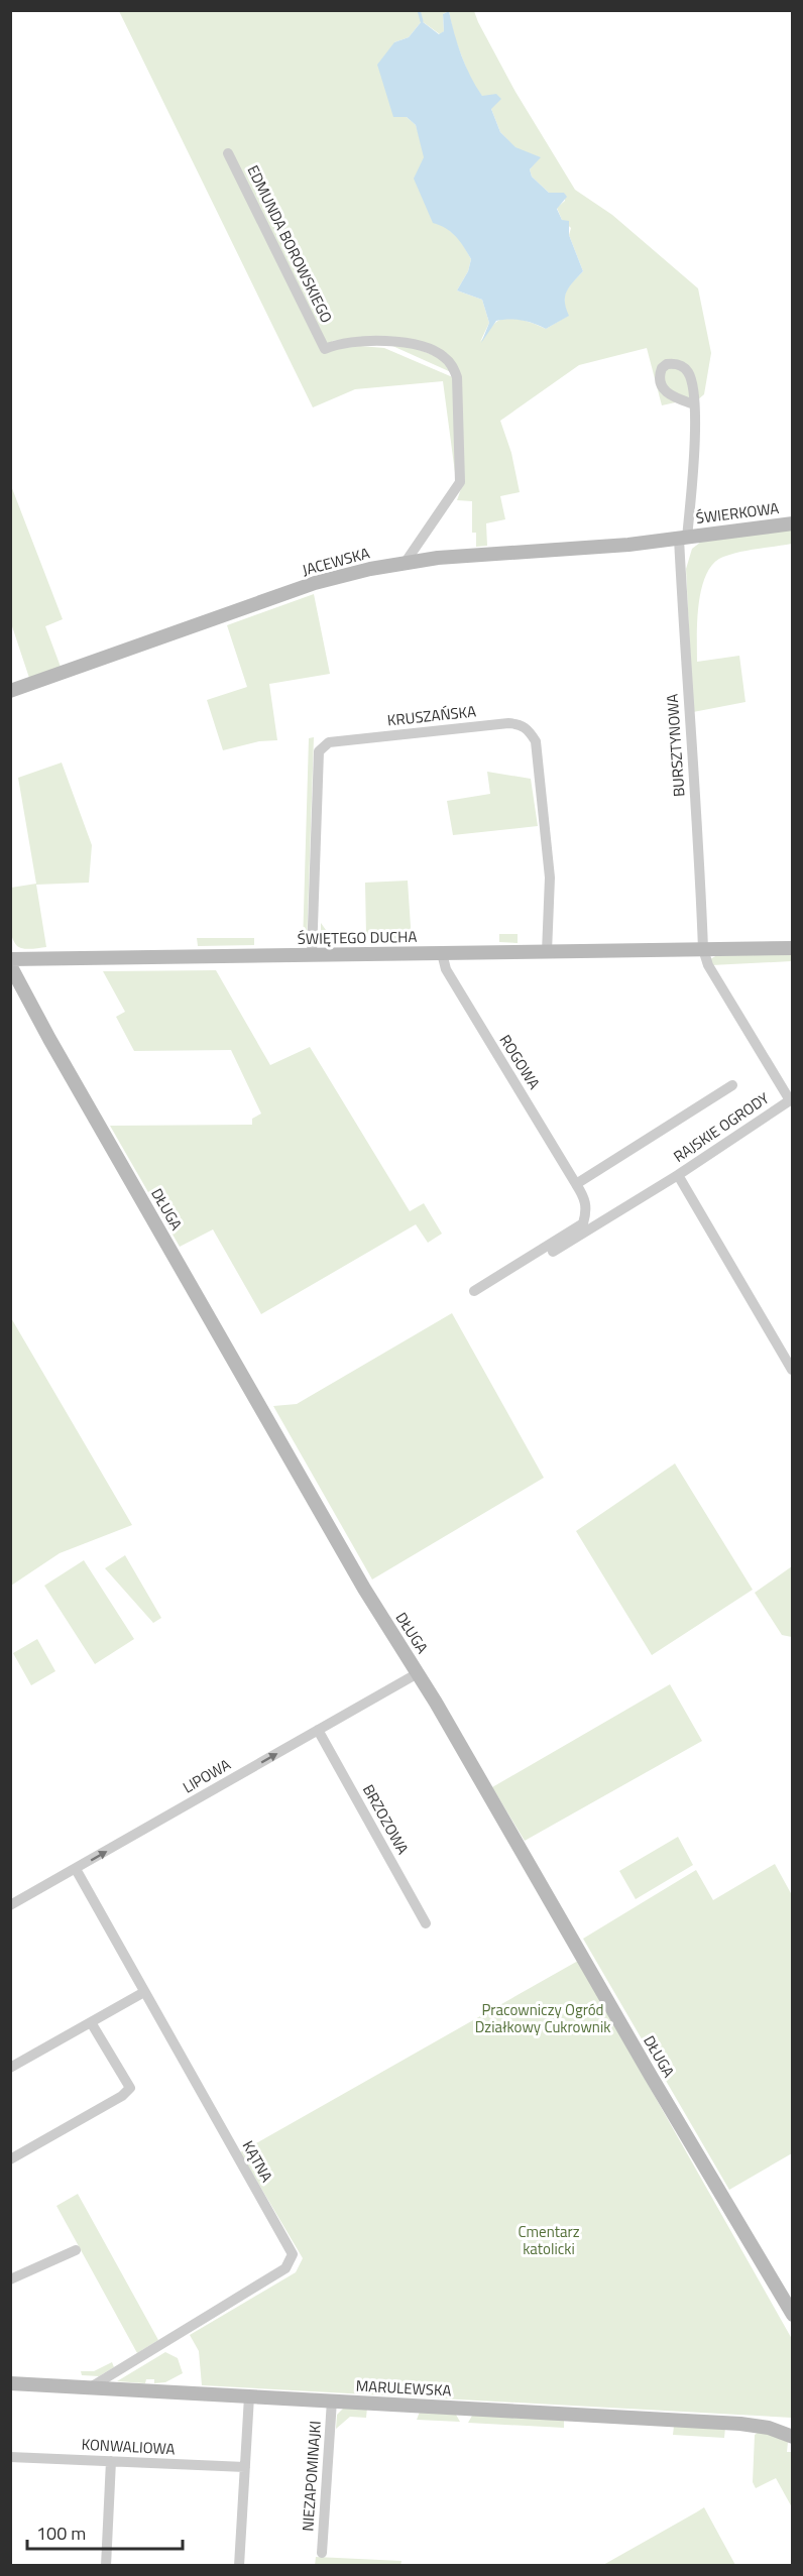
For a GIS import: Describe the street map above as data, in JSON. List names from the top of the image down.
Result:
{
  "streets": {
    "street": [
      "EDMUNDA BOROWSKIEGO",
      "ŚWIERKOWA",
      "JACEWSKA",
      "KRUSZAŃSKA",
      "BURSZTYNOWA",
      "ŚWIĘTEGO DUCHA",
      "ROGOWA",
      "RAJSKIE OGRODY",
      "DŁUGA",
      "LIPOWA",
      "BRZOZOWA",
      "KĄTNA",
      "MARULEWSKA",
      "KONWALIOWA",
      "NIEZAPOMINAJKI"
    ]
  },
  "crossings": [
    ["EDMUNDA BOROWSKIEGO", "JACEWSKA"],
    ["ŚWIERKOWA", "JACEWSKA"],
    ["ŚWIERKOWA", "BURSZTYNOWA"],
    ["JACEWSKA", "BURSZTYNOWA"],
    ["KRUSZAŃSKA", "ŚWIĘTEGO DUCHA"],
    ["BURSZTYNOWA", "ŚWIĘTEGO DUCHA"],
    ["BURSZTYNOWA", "RAJSKIE OGRODY"],
    ["ŚWIĘTEGO DUCHA", "ROGOWA"],
    ["ŚWIĘTEGO DUCHA", "RAJSKIE OGRODY"],
    ["DŁUGA", "LIPOWA"],
    ["LIPOWA", "BRZOZOWA"],
    ["LIPOWA", "KĄTNA"],
    ["KĄTNA", "MARULEWSKA"],
    ["MARULEWSKA", "NIEZAPOMINAJKI"]
  ],
  "one_way": ["LIPOWA"],
  "parks": ["Pracowniczy Ogród Działkowy Cukrownik", "Cmentarz katolicki"],
  "scale_bar": "100 m"
}
